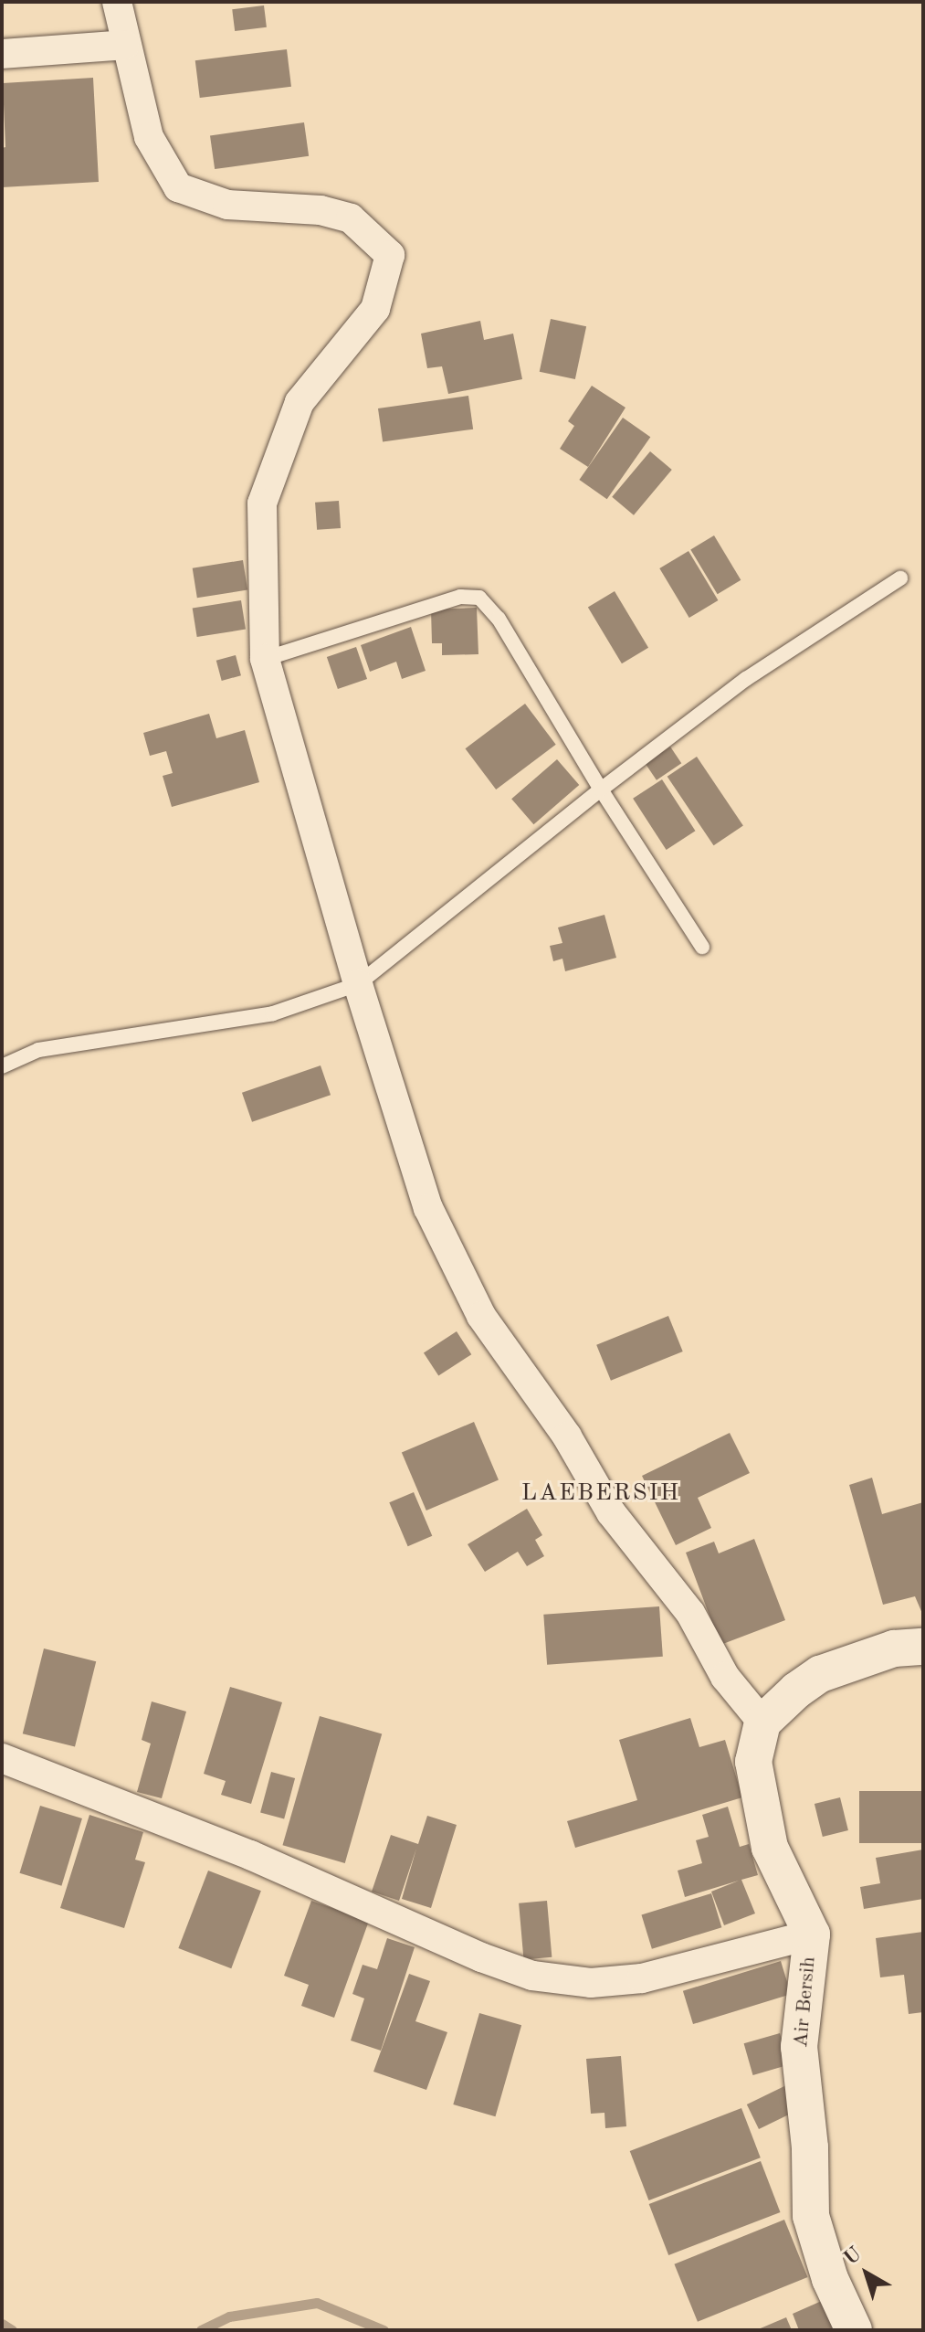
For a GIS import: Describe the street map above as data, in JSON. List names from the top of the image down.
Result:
{
  "streets": {
    "street": ["Air Bersih"]
  },
  "districts": ["LAEBERSIH"],
  "north": "top left"
}
